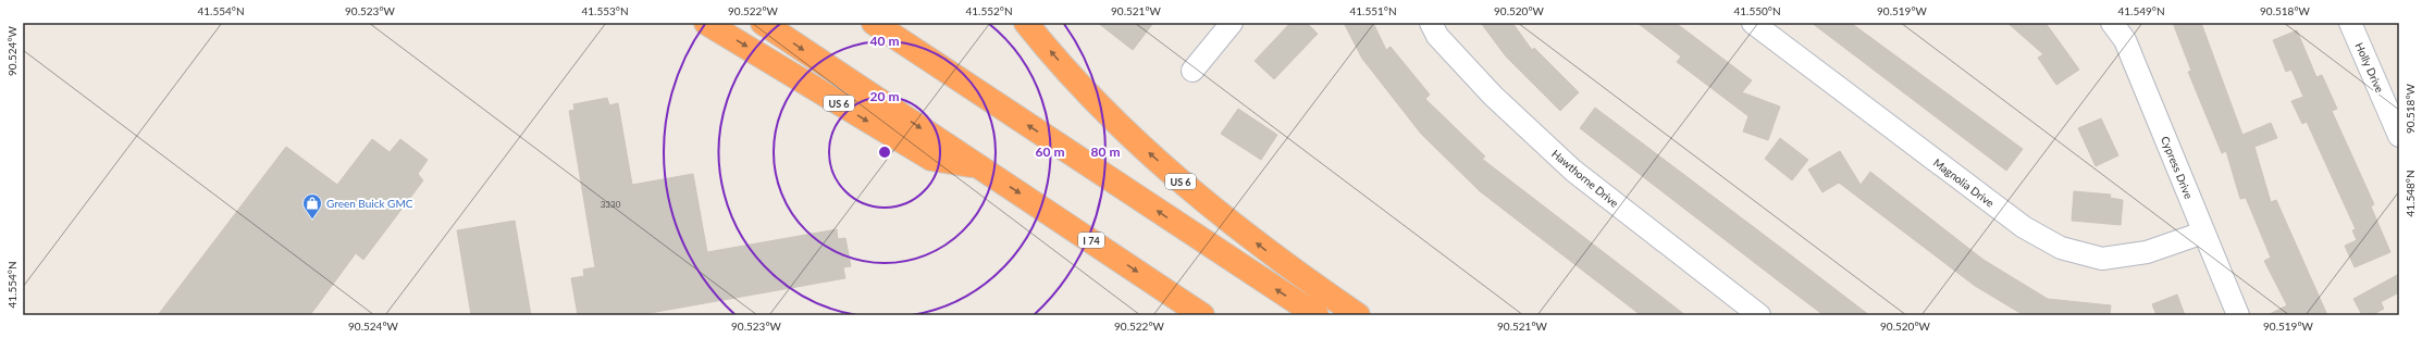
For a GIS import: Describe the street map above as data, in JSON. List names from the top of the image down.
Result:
{
  "streets": {
    "highway": ["US 6", "I 74"],
    "street": [
      "Holly Drive",
      "Cypress Drive",
      "Hawthorne Drive",
      "Magnolia Drive"
    ]
  },
  "crossings": [
    ["US 6", "I 74"],
    ["Cypress Drive", "Magnolia Drive"]
  ],
  "places": {
    "shop": ["Green Buick GMC"]
  },
  "house_numbers": ["3330"],
  "coordinates": [
    "41.554°N",
    "90.523°W",
    "41.553°N",
    "90.522°W",
    "41.552°N",
    "90.521°W",
    "41.551°N",
    "90.520°W",
    "41.550°N",
    "90.519°W",
    "41.549°N",
    "90.518°W",
    "90.524°W",
    "41.548°N"
  ],
  "rings": [
    "40 m",
    "20 m",
    "60 m",
    "80 m"
  ]
}
